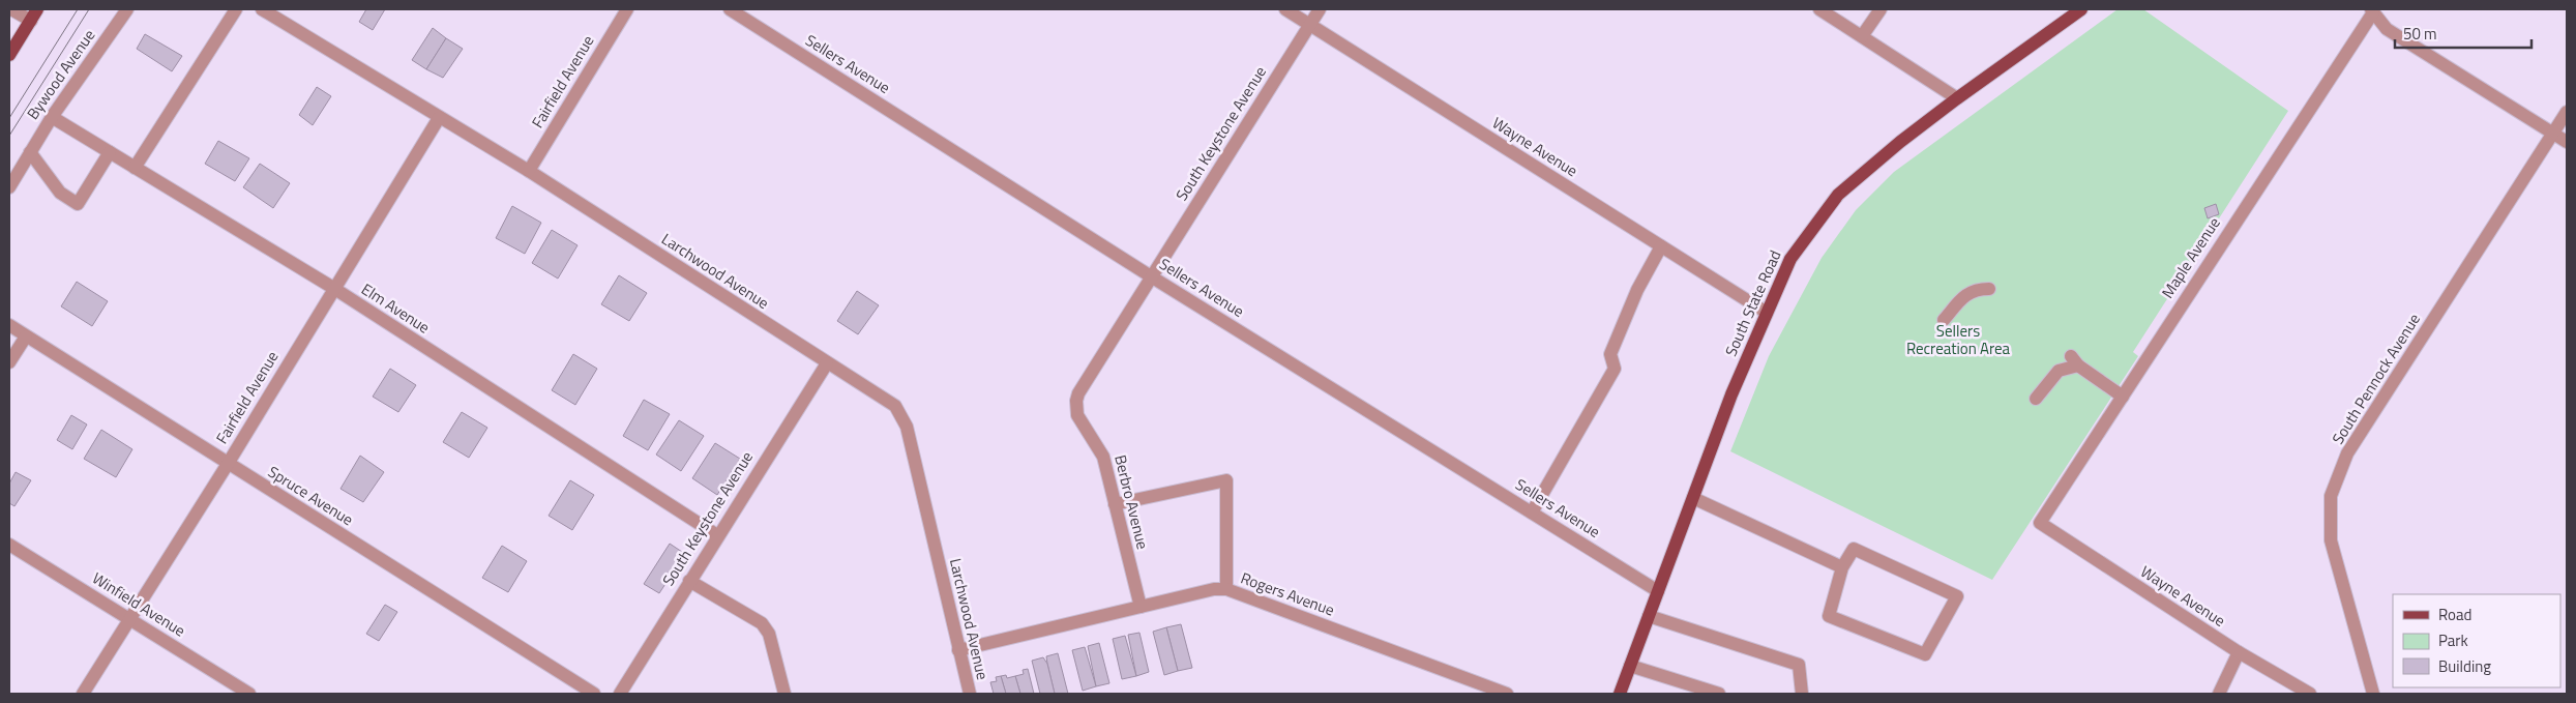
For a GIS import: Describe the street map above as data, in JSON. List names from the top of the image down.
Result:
{
  "streets": {
    "main road": ["South State Road"],
    "street": [
      "Sellers Avenue",
      "Bywood Avenue",
      "Fairfield Avenue",
      "South Keystone Avenue",
      "Wayne Avenue",
      "Maple Avenue",
      "Larchwood Avenue",
      "Elm Avenue",
      "South Pennock Avenue",
      "Spruce Avenue",
      "Berbro Avenue",
      "Rogers Avenue",
      "Winfield Avenue"
    ]
  },
  "crossings": [
    ["Sellers Avenue", "South Keystone Avenue"],
    ["Sellers Avenue", "South State Road"],
    ["Sellers Avenue", "Berbro Avenue"],
    ["Bywood Avenue", "Elm Avenue"],
    ["Fairfield Avenue", "Larchwood Avenue"],
    ["Fairfield Avenue", "Elm Avenue"],
    ["Fairfield Avenue", "Spruce Avenue"],
    ["Fairfield Avenue", "Winfield Avenue"],
    ["South Keystone Avenue", "Wayne Avenue"],
    ["South Keystone Avenue", "Larchwood Avenue"],
    ["South Keystone Avenue", "Elm Avenue"],
    ["South Keystone Avenue", "Berbro Avenue"],
    ["Wayne Avenue", "Maple Avenue"],
    ["Wayne Avenue", "South State Road"],
    ["Larchwood Avenue", "Rogers Avenue"],
    ["Berbro Avenue", "Rogers Avenue"]
  ],
  "parks": ["Sellers Recreation Area"],
  "legend": ["Road", "Park", "Building"],
  "scale_bar": "50 m"
}
